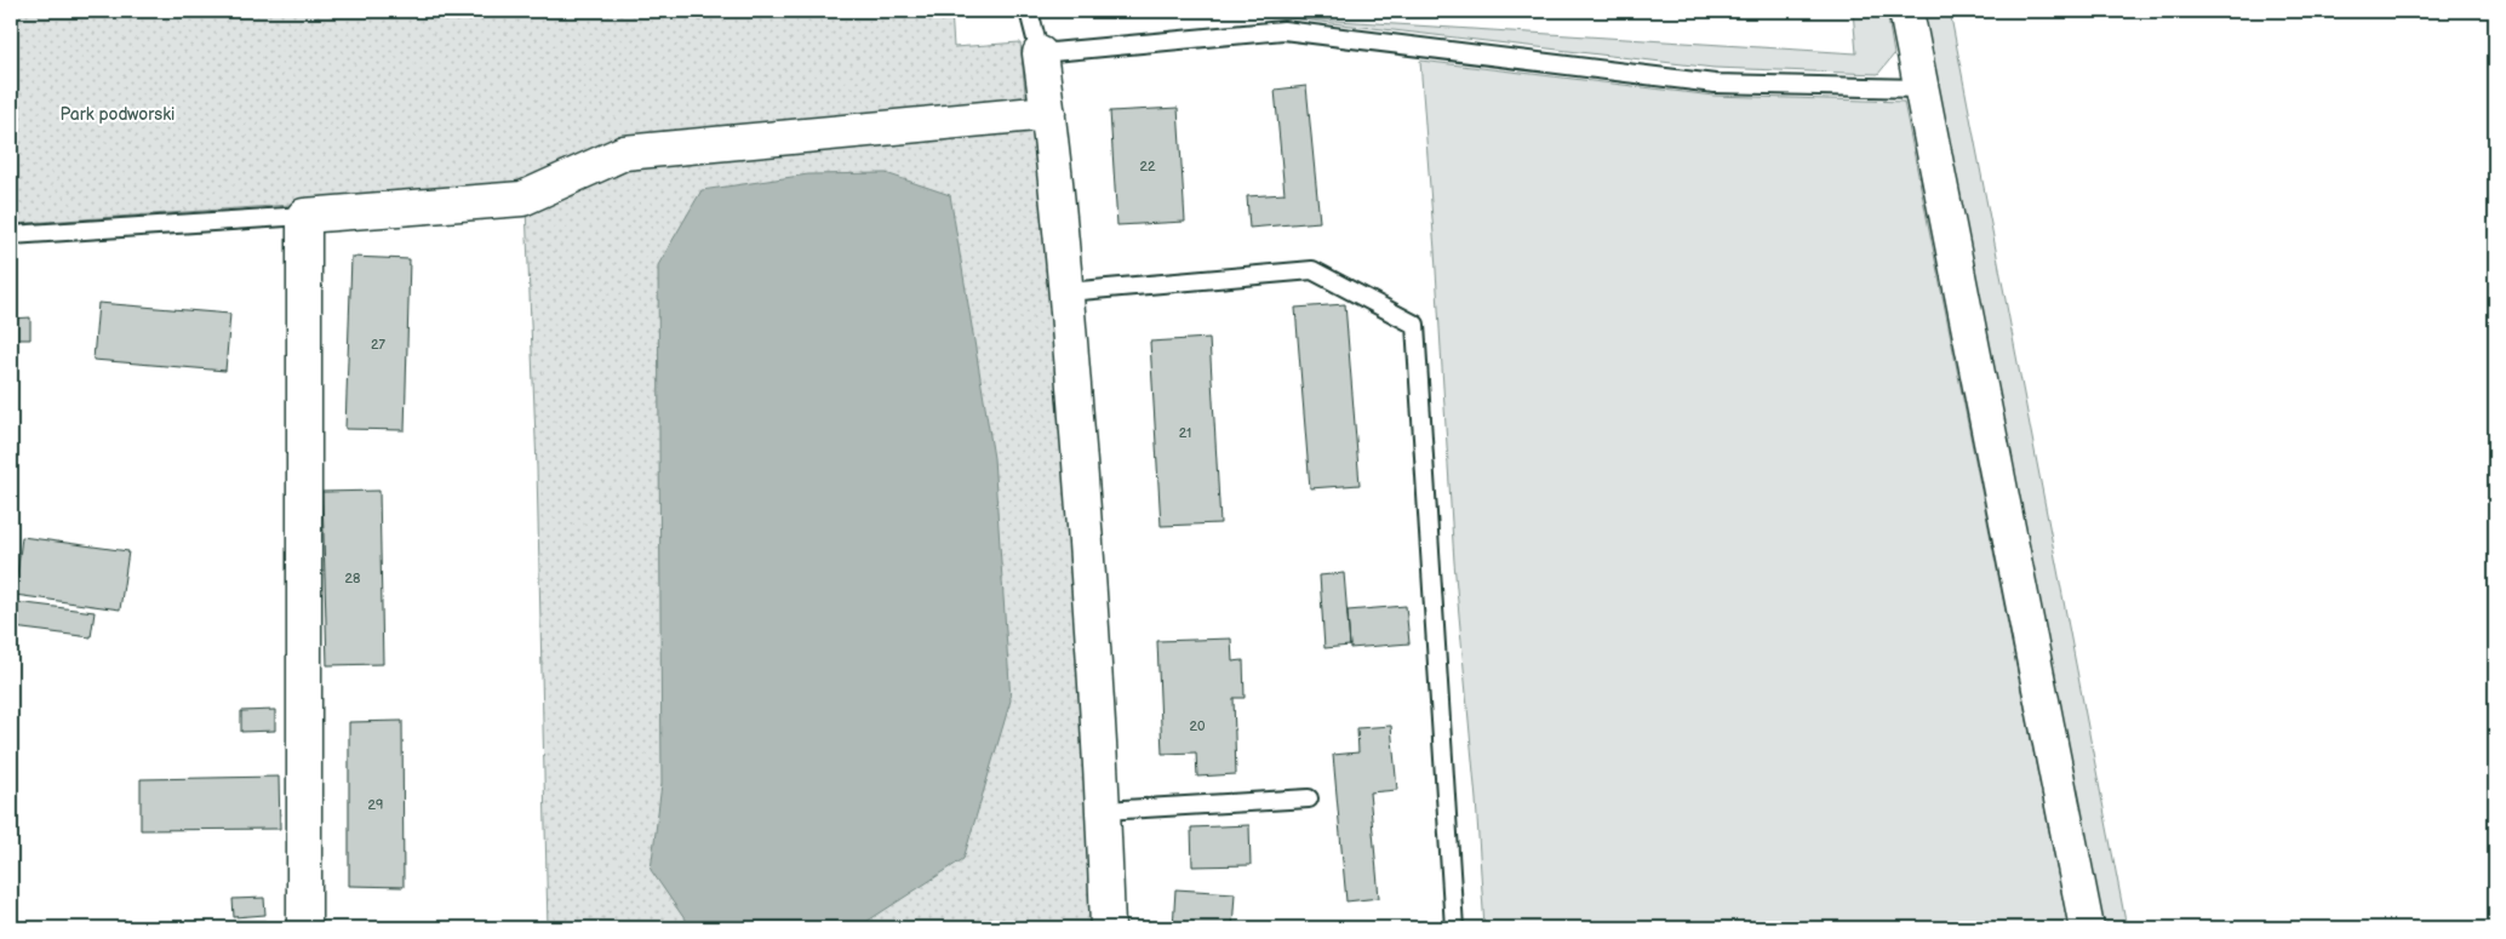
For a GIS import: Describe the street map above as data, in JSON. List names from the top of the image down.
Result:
{
  "parks": ["Park podworski"],
  "house_numbers": [
    "22",
    "27",
    "21",
    "28",
    "20",
    "29"
  ]
}
